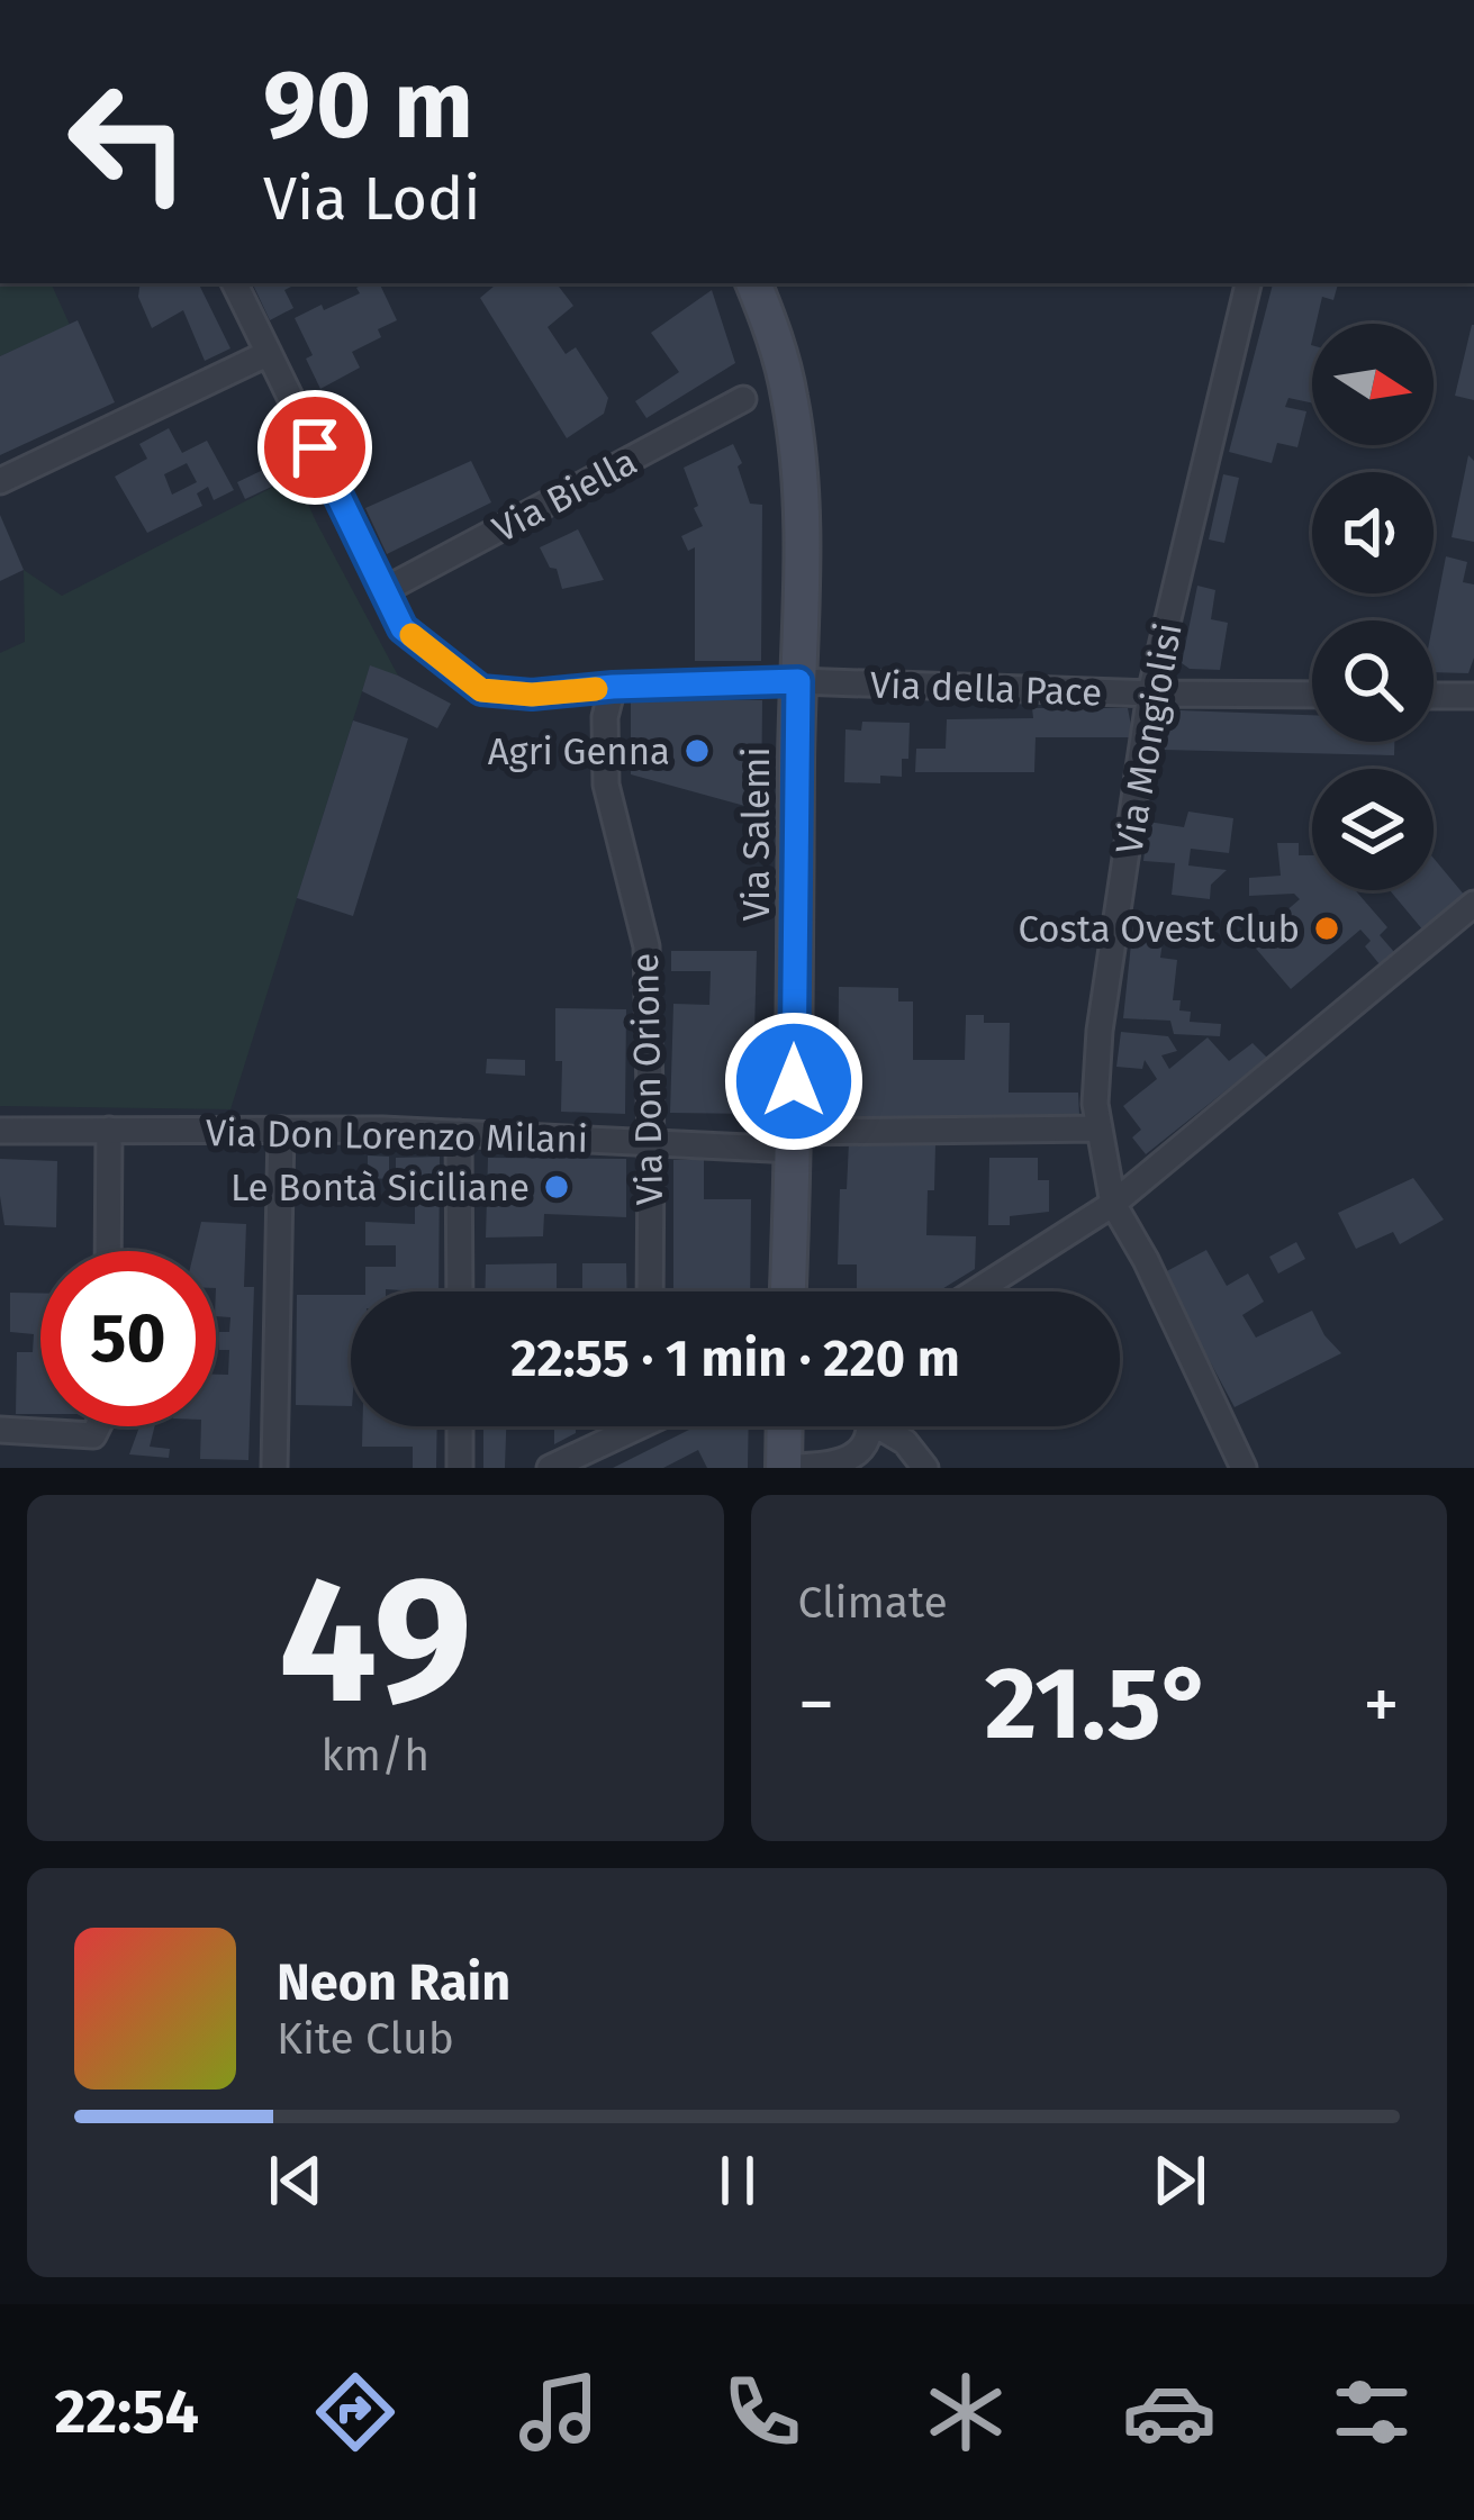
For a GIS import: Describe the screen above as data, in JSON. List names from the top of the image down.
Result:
{
  "streets": {
    "main road": ["Via Salemi"],
    "street": [
      "Via Biella",
      "Via della Pace",
      "Via Mongiolisi",
      "Via Don Orione",
      "Via Don Lorenzo Milani"
    ]
  },
  "crossings": [
    ["Via Biella", "Via della Pace"],
    ["Via della Pace", "Via Mongiolisi"],
    ["Via della Pace", "Via Salemi"],
    ["Via della Pace", "Via Don Orione"],
    ["Via Mongiolisi", "Via Don Lorenzo Milani"],
    ["Via Salemi", "Via Don Lorenzo Milani"],
    ["Via Don Orione", "Via Don Lorenzo Milani"]
  ],
  "places": ["Agri Genna", "Costa Ovest Club", "Le Bontà Siciliane"],
  "north": "right",
  "page": {
    "turn": ["90 m", "Via Lodi"],
    "limit": "50",
    "trip": "22:55 · 1 min · 220 m",
    "tile": [
      ["49", "km/h"],
      "Climate"
    ],
    "heat": ["−", "21.5°", "+"],
    "song": ["Neon Rain", "Kite Club"],
    "tabs": "22:54"
  }
}
